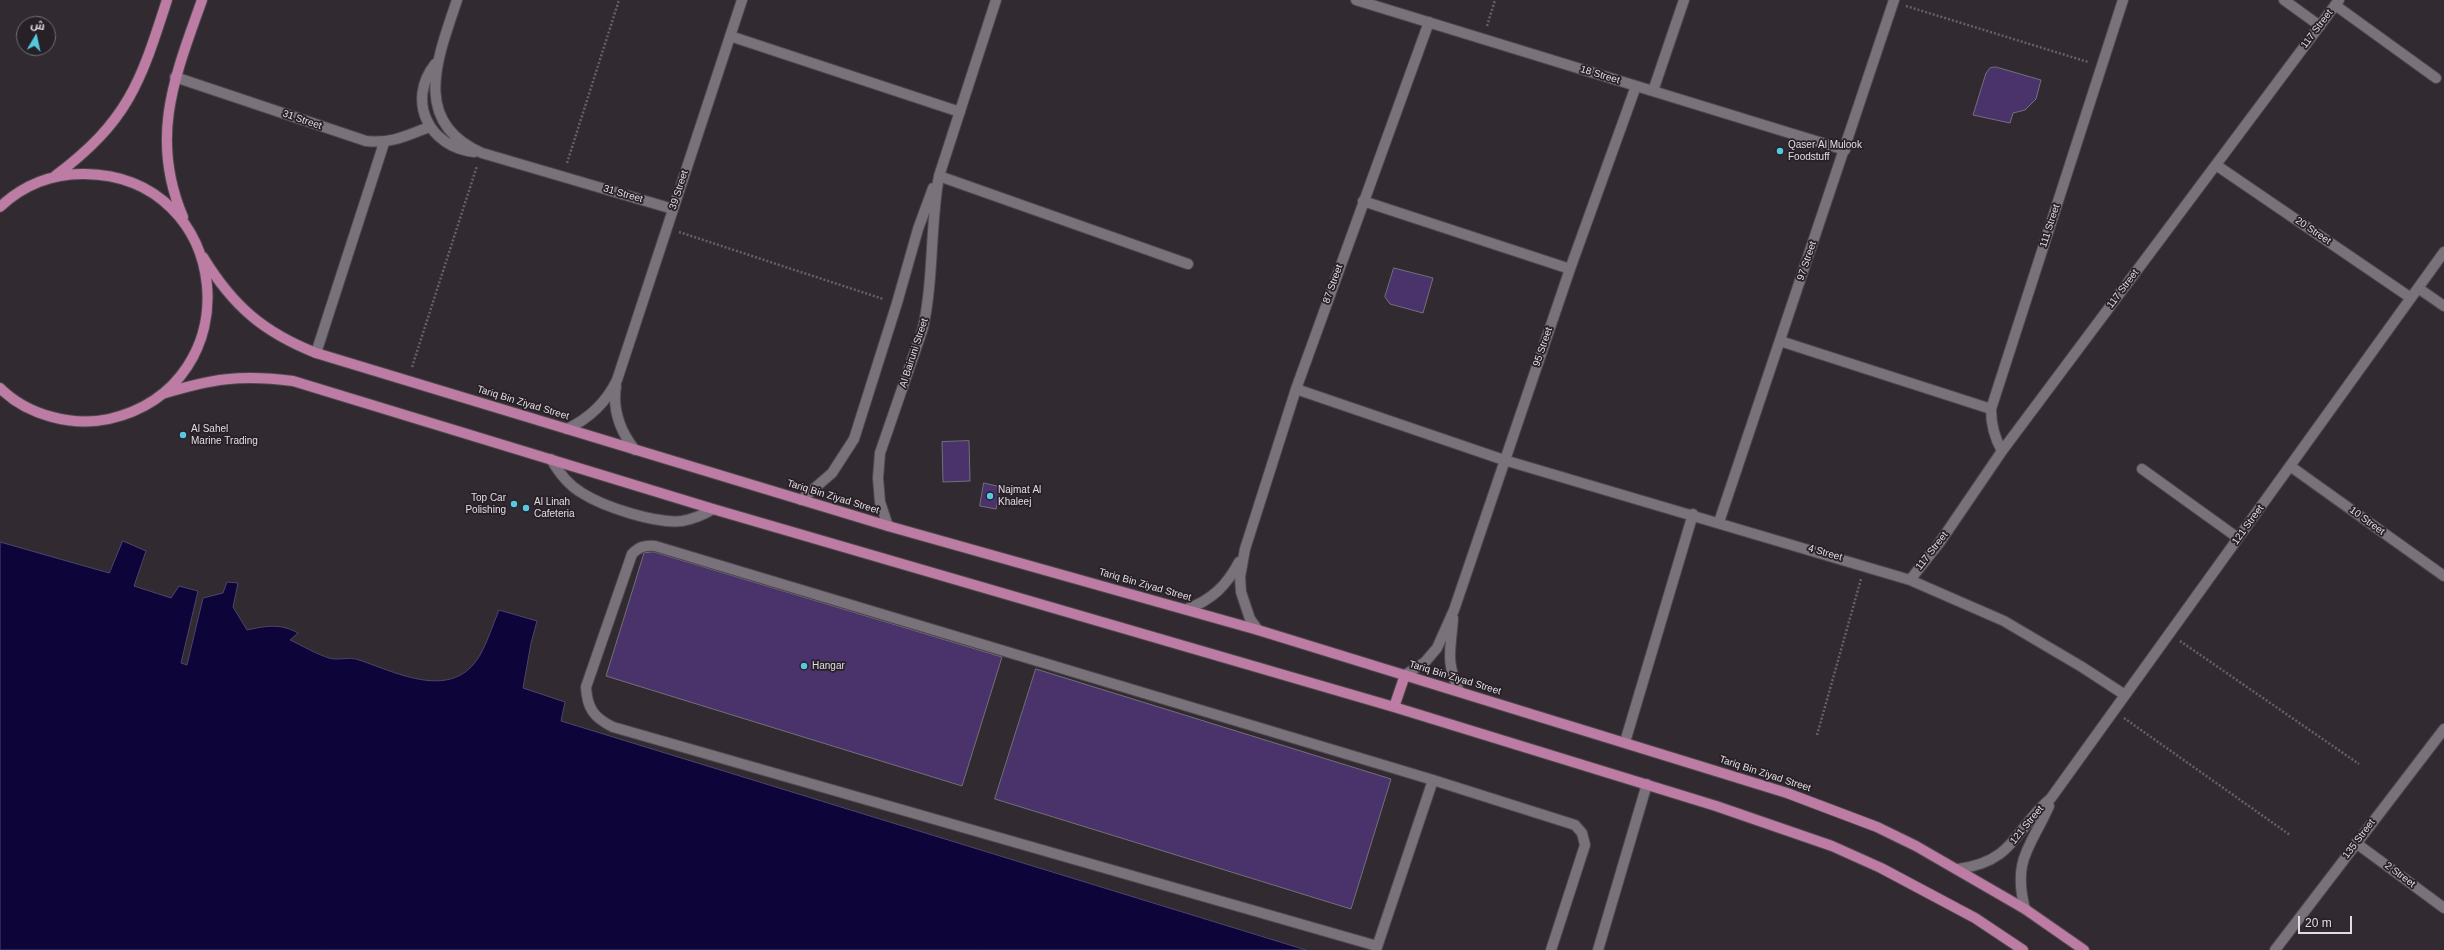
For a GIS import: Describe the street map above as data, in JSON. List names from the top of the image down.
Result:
{
  "streets": {
    "main road": ["Tariq Bin Ziyad Street"],
    "street": [
      "117 Street",
      "18 Street",
      "31 Street",
      "39 Street",
      "111 Street",
      "20 Street",
      "97 Street",
      "87 Street",
      "95 Street",
      "Al Bairuni Street",
      "10 Street",
      "121 Street",
      "4 Street",
      "135 Street",
      "2 Street"
    ]
  },
  "crossings": [
    ["117 Street", "111 Street"],
    ["117 Street", "20 Street"],
    ["117 Street", "4 Street"],
    ["18 Street", "97 Street"],
    ["18 Street", "87 Street"],
    ["18 Street", "95 Street"],
    ["31 Street", "39 Street"],
    ["39 Street", "Tariq Bin Ziyad Street"],
    ["20 Street", "121 Street"],
    ["97 Street", "4 Street"],
    ["87 Street", "Tariq Bin Ziyad Street"],
    ["87 Street", "4 Street"],
    ["95 Street", "Tariq Bin Ziyad Street"],
    ["95 Street", "4 Street"],
    ["Al Bairuni Street", "Tariq Bin Ziyad Street"],
    ["Tariq Bin Ziyad Street", "121 Street"],
    ["10 Street", "121 Street"],
    ["121 Street", "4 Street"],
    ["135 Street", "2 Street"]
  ],
  "places": [
    "Qaser Al Mulook Foodstuff",
    "Al Sahel Marine Trading",
    "Najmat Al Khaleej",
    "Top Car Polishing",
    "Al Linah Cafeteria",
    "Hangar"
  ],
  "scale_bar": "20 m",
  "north": "top"
}
